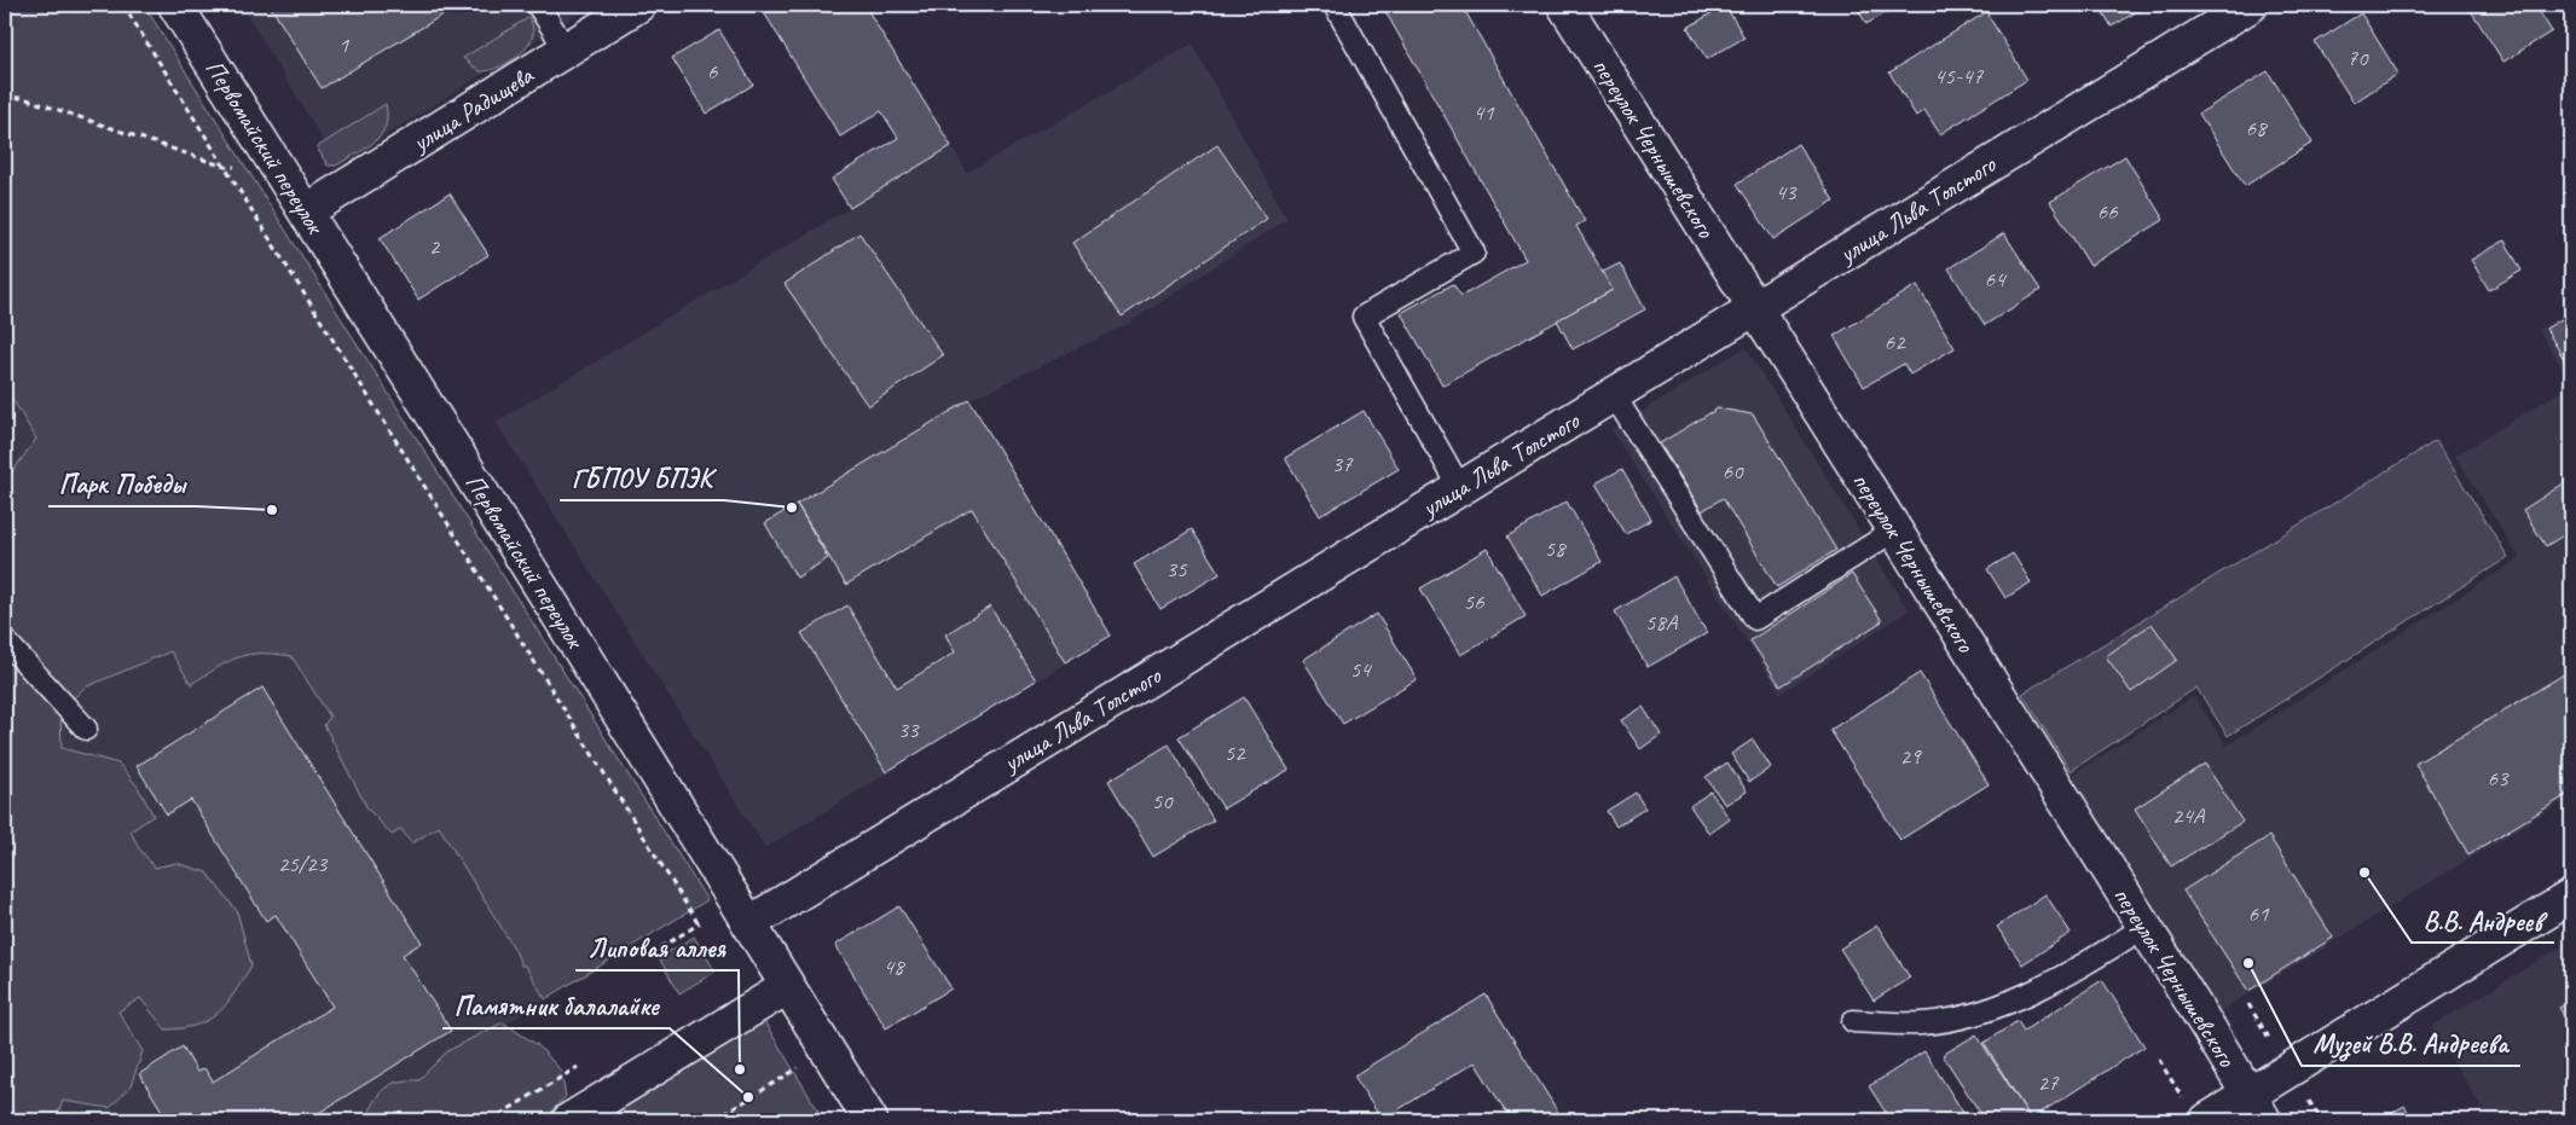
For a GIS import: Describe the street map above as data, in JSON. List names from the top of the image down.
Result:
{
  "streets": {
    "street": [
      "улица Радищева",
      "Первомайский переулок",
      "переулок Чернышевского",
      "улица Льва Толстого"
    ]
  },
  "crossings": [
    ["улица Радищева", "Первомайский переулок"],
    ["Первомайский переулок", "улица Льва Толстого"],
    ["переулок Чернышевского", "улица Льва Толстого"]
  ],
  "places": [
    "ГБПОУ БПЭК",
    "Парк Победы",
    "В.В. Андреев",
    "Музей В.В. Андреева",
    "Липовая аллея",
    "Памятник балалайке"
  ],
  "house_numbers": [
    "1",
    "70",
    "6",
    "45-47",
    "41",
    "68",
    "43",
    "66",
    "2",
    "64",
    "62",
    "37",
    "60",
    "58",
    "35",
    "56",
    "58А",
    "54",
    "33",
    "52",
    "29",
    "63",
    "50",
    "24А",
    "25/23",
    "61",
    "48",
    "27"
  ]
}
